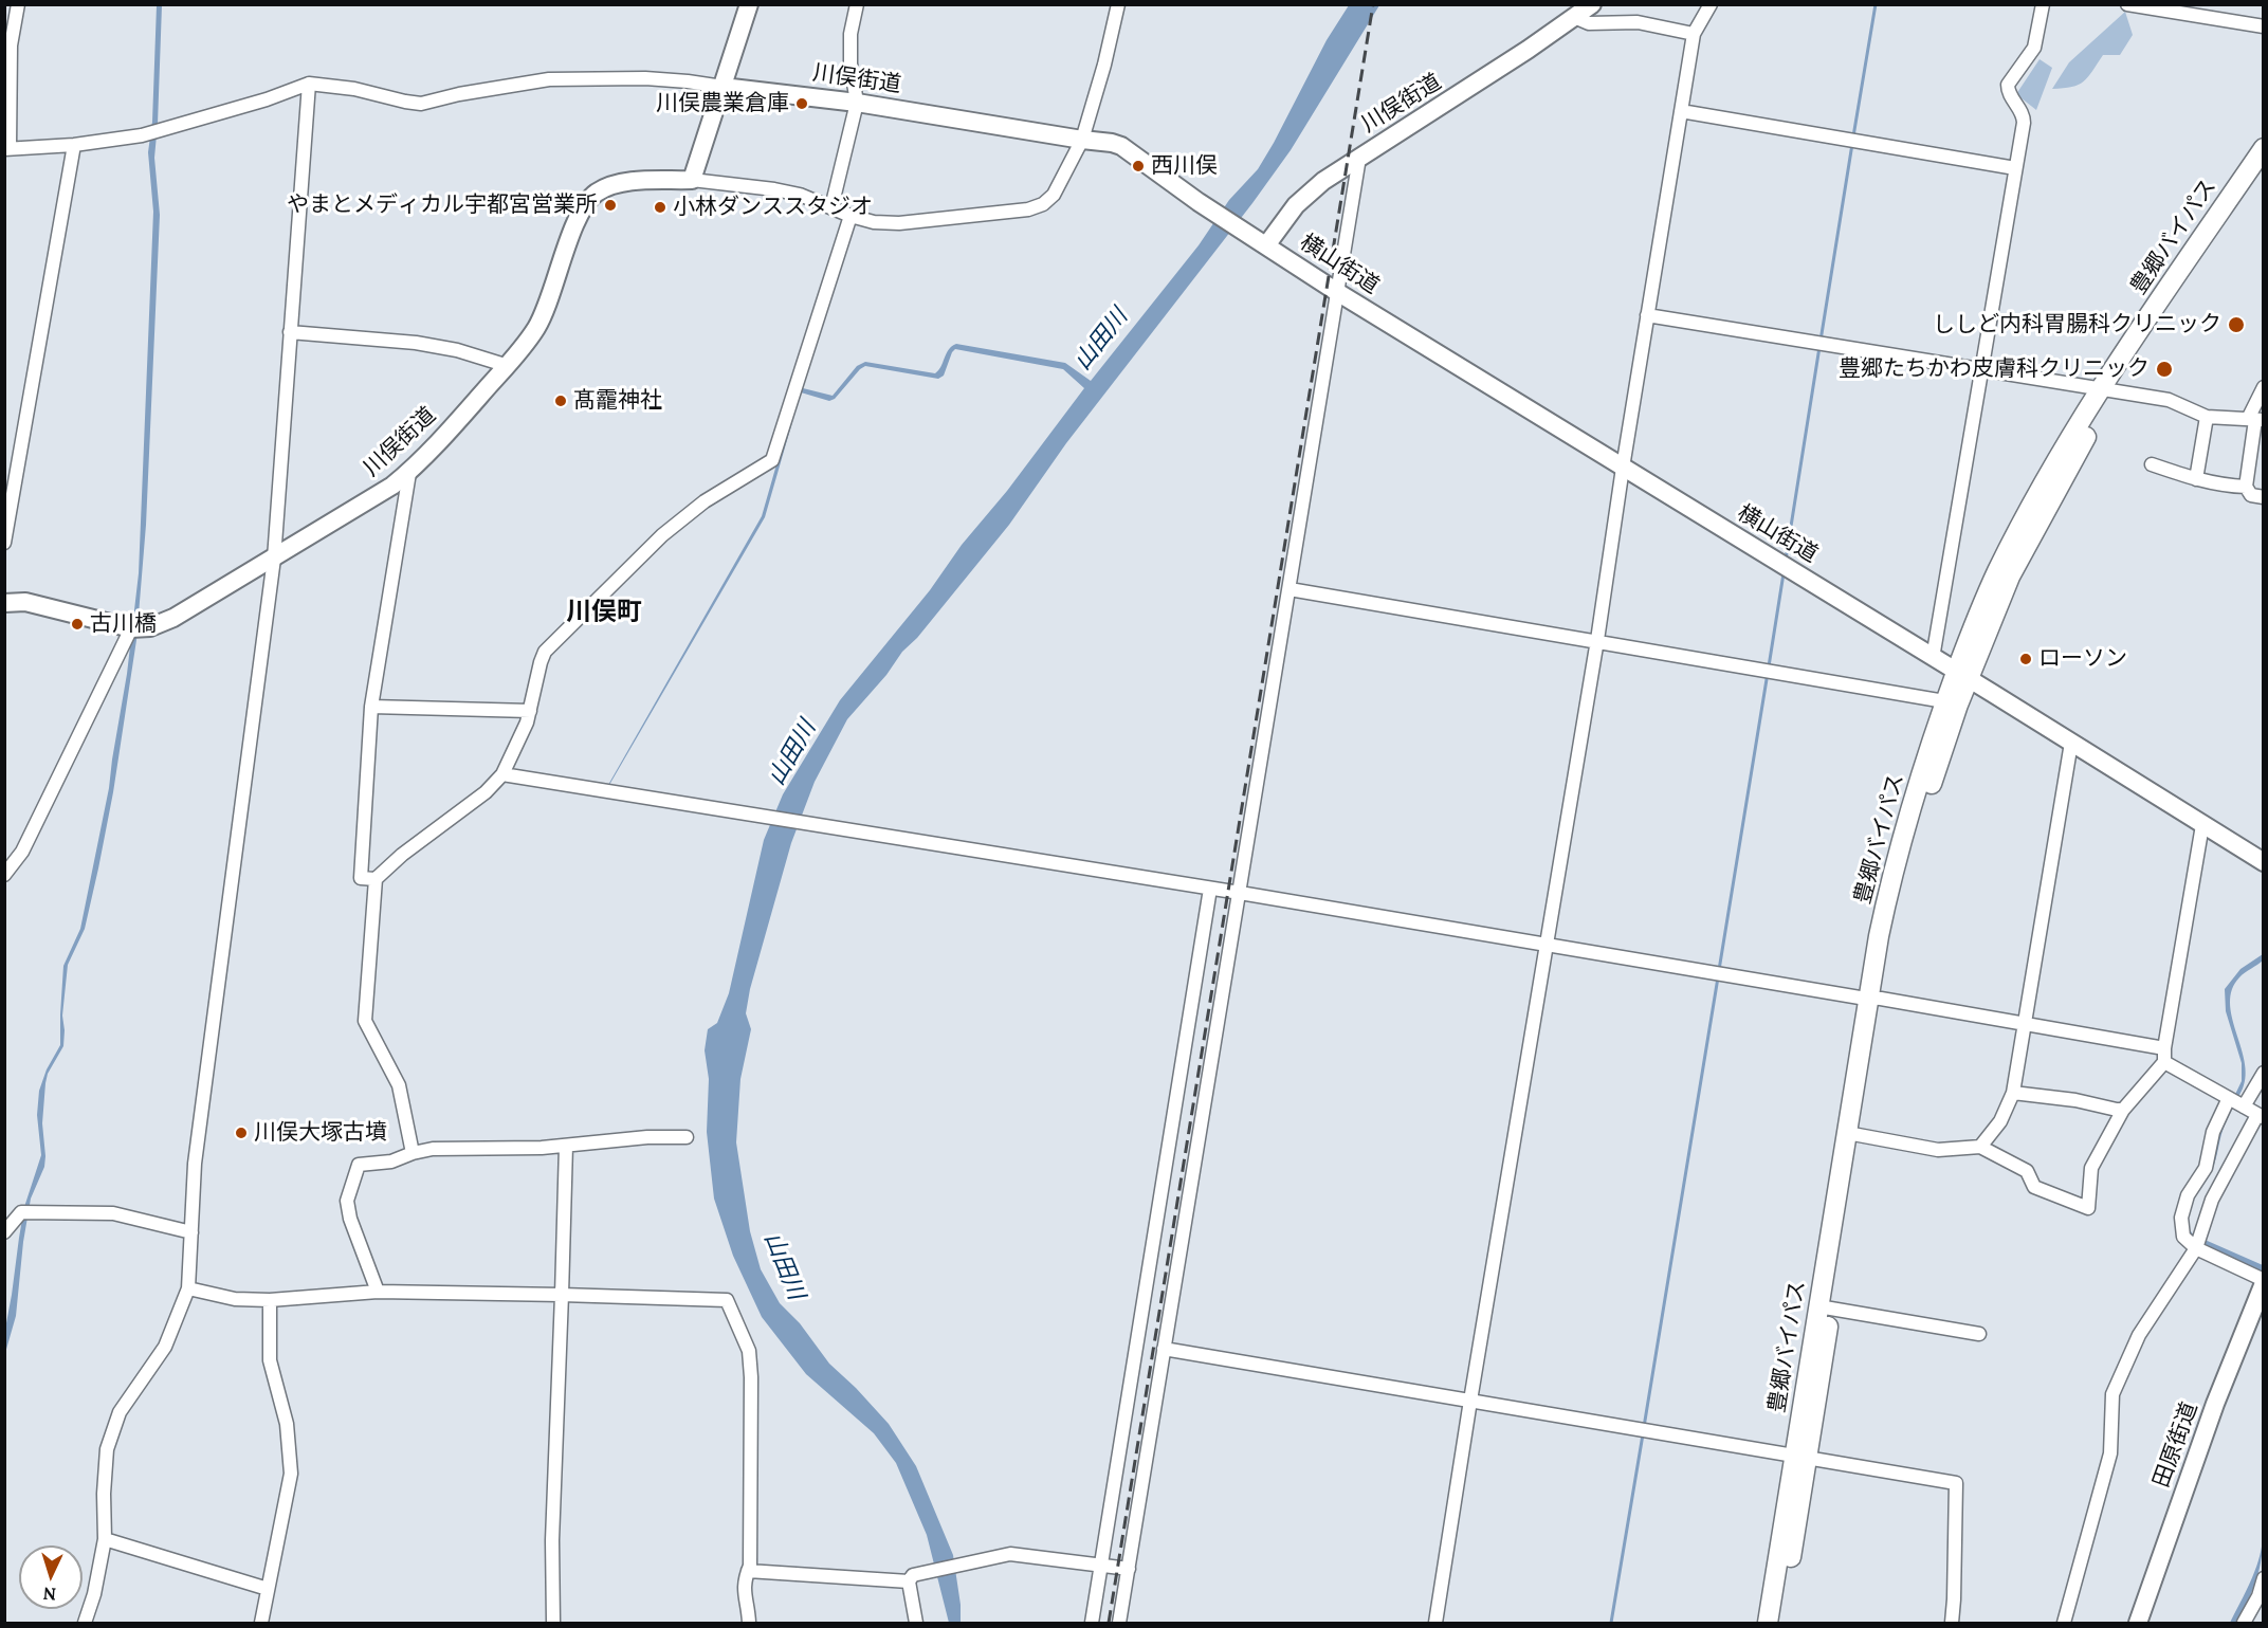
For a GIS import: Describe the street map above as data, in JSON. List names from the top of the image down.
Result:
{
  "streets": {
    "main road": [
      "川俣街道",
      "豊郷バイパス",
      "横山街道",
      "田原街道"
    ]
  },
  "crossings": [
    ["川俣街道", "横山街道"],
    ["豊郷バイパス", "横山街道"]
  ],
  "districts": ["川俣町"],
  "water": ["山田川"],
  "places": [
    "川俣農業倉庫",
    "西川俣",
    "やまとメディカル宇都宮営業所",
    "小林ダンススタジオ",
    "ししど内科胃腸科クリニック",
    "豊郷たちかわ皮膚科クリニック",
    "髙靇神社",
    "古川橋",
    "ローソン",
    "川俣大塚古墳"
  ],
  "north": "bottom"
}
